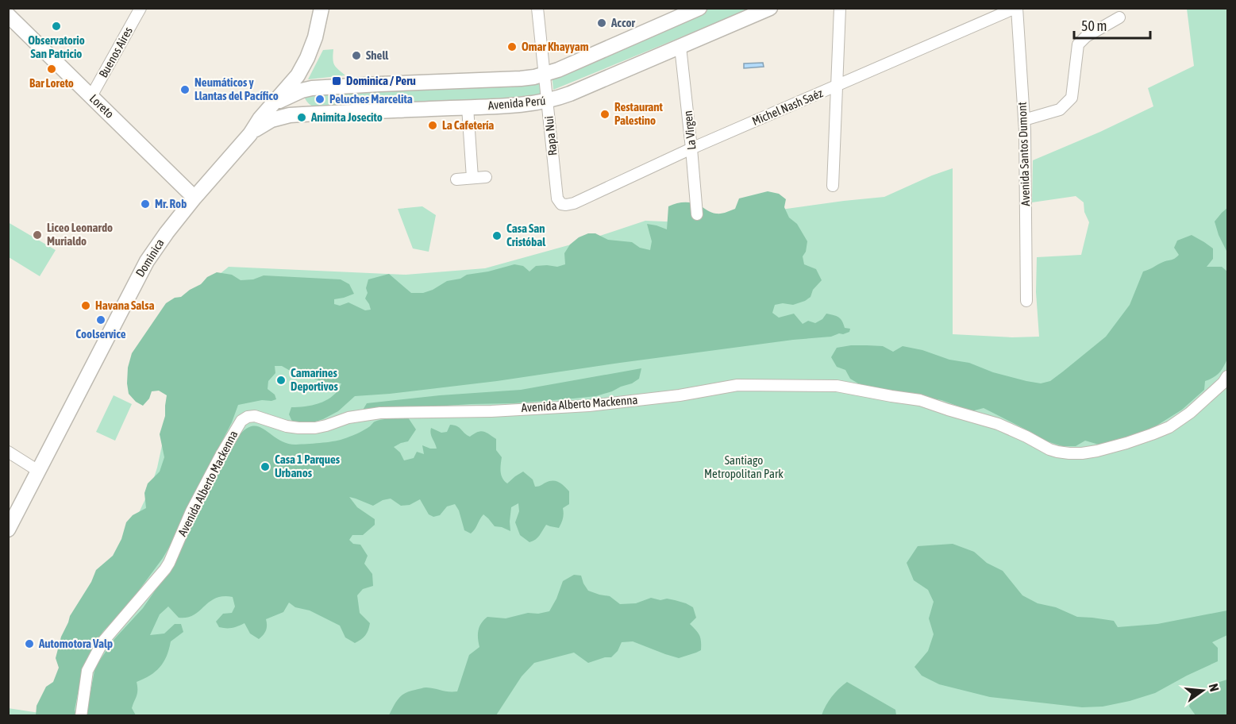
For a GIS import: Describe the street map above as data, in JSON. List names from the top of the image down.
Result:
{
  "streets": {
    "main road": ["Avenida Perú", "Loreto", "Dominica"],
    "street": [
      "Buenos Aires",
      "Michel Nash Saéz",
      "La Virgen",
      "Rapa Nui",
      "Avenida Santos Dumont",
      "Avenida Alberto Mackenna"
    ]
  },
  "crossings": [
    ["Buenos Aires", "Loreto"],
    ["Avenida Perú", "La Virgen"],
    ["Avenida Perú", "Rapa Nui"],
    ["Avenida Perú", "Dominica"],
    ["Loreto", "Dominica"],
    ["Michel Nash Saéz", "La Virgen"],
    ["Michel Nash Saéz", "Rapa Nui"],
    ["Michel Nash Saéz", "Avenida Santos Dumont"]
  ],
  "parks": ["Santiago Metropolitan Park"],
  "places": {
    "other": [
      "Accor",
      "Observatorio San Patricio",
      "Omar Khayyam",
      "Shell",
      "Bar Loreto",
      "Neumáticos y Llantas del Pacífico",
      "Peluches Marcelita",
      "Restaurant Palestino",
      "Animita Josecito",
      "La Cafetería",
      "Mr. Rob",
      "Liceo Leonardo Murialdo",
      "Casa San Cristóbal",
      "Havana Salsa",
      "Coolservice",
      "Camarines Deportivos",
      "Casa 1 Parques Urbanos",
      "Automotora Valp"
    ],
    "transit": ["Dominica / Peru"]
  },
  "scale_bar": "50 m",
  "north": "right"
}
